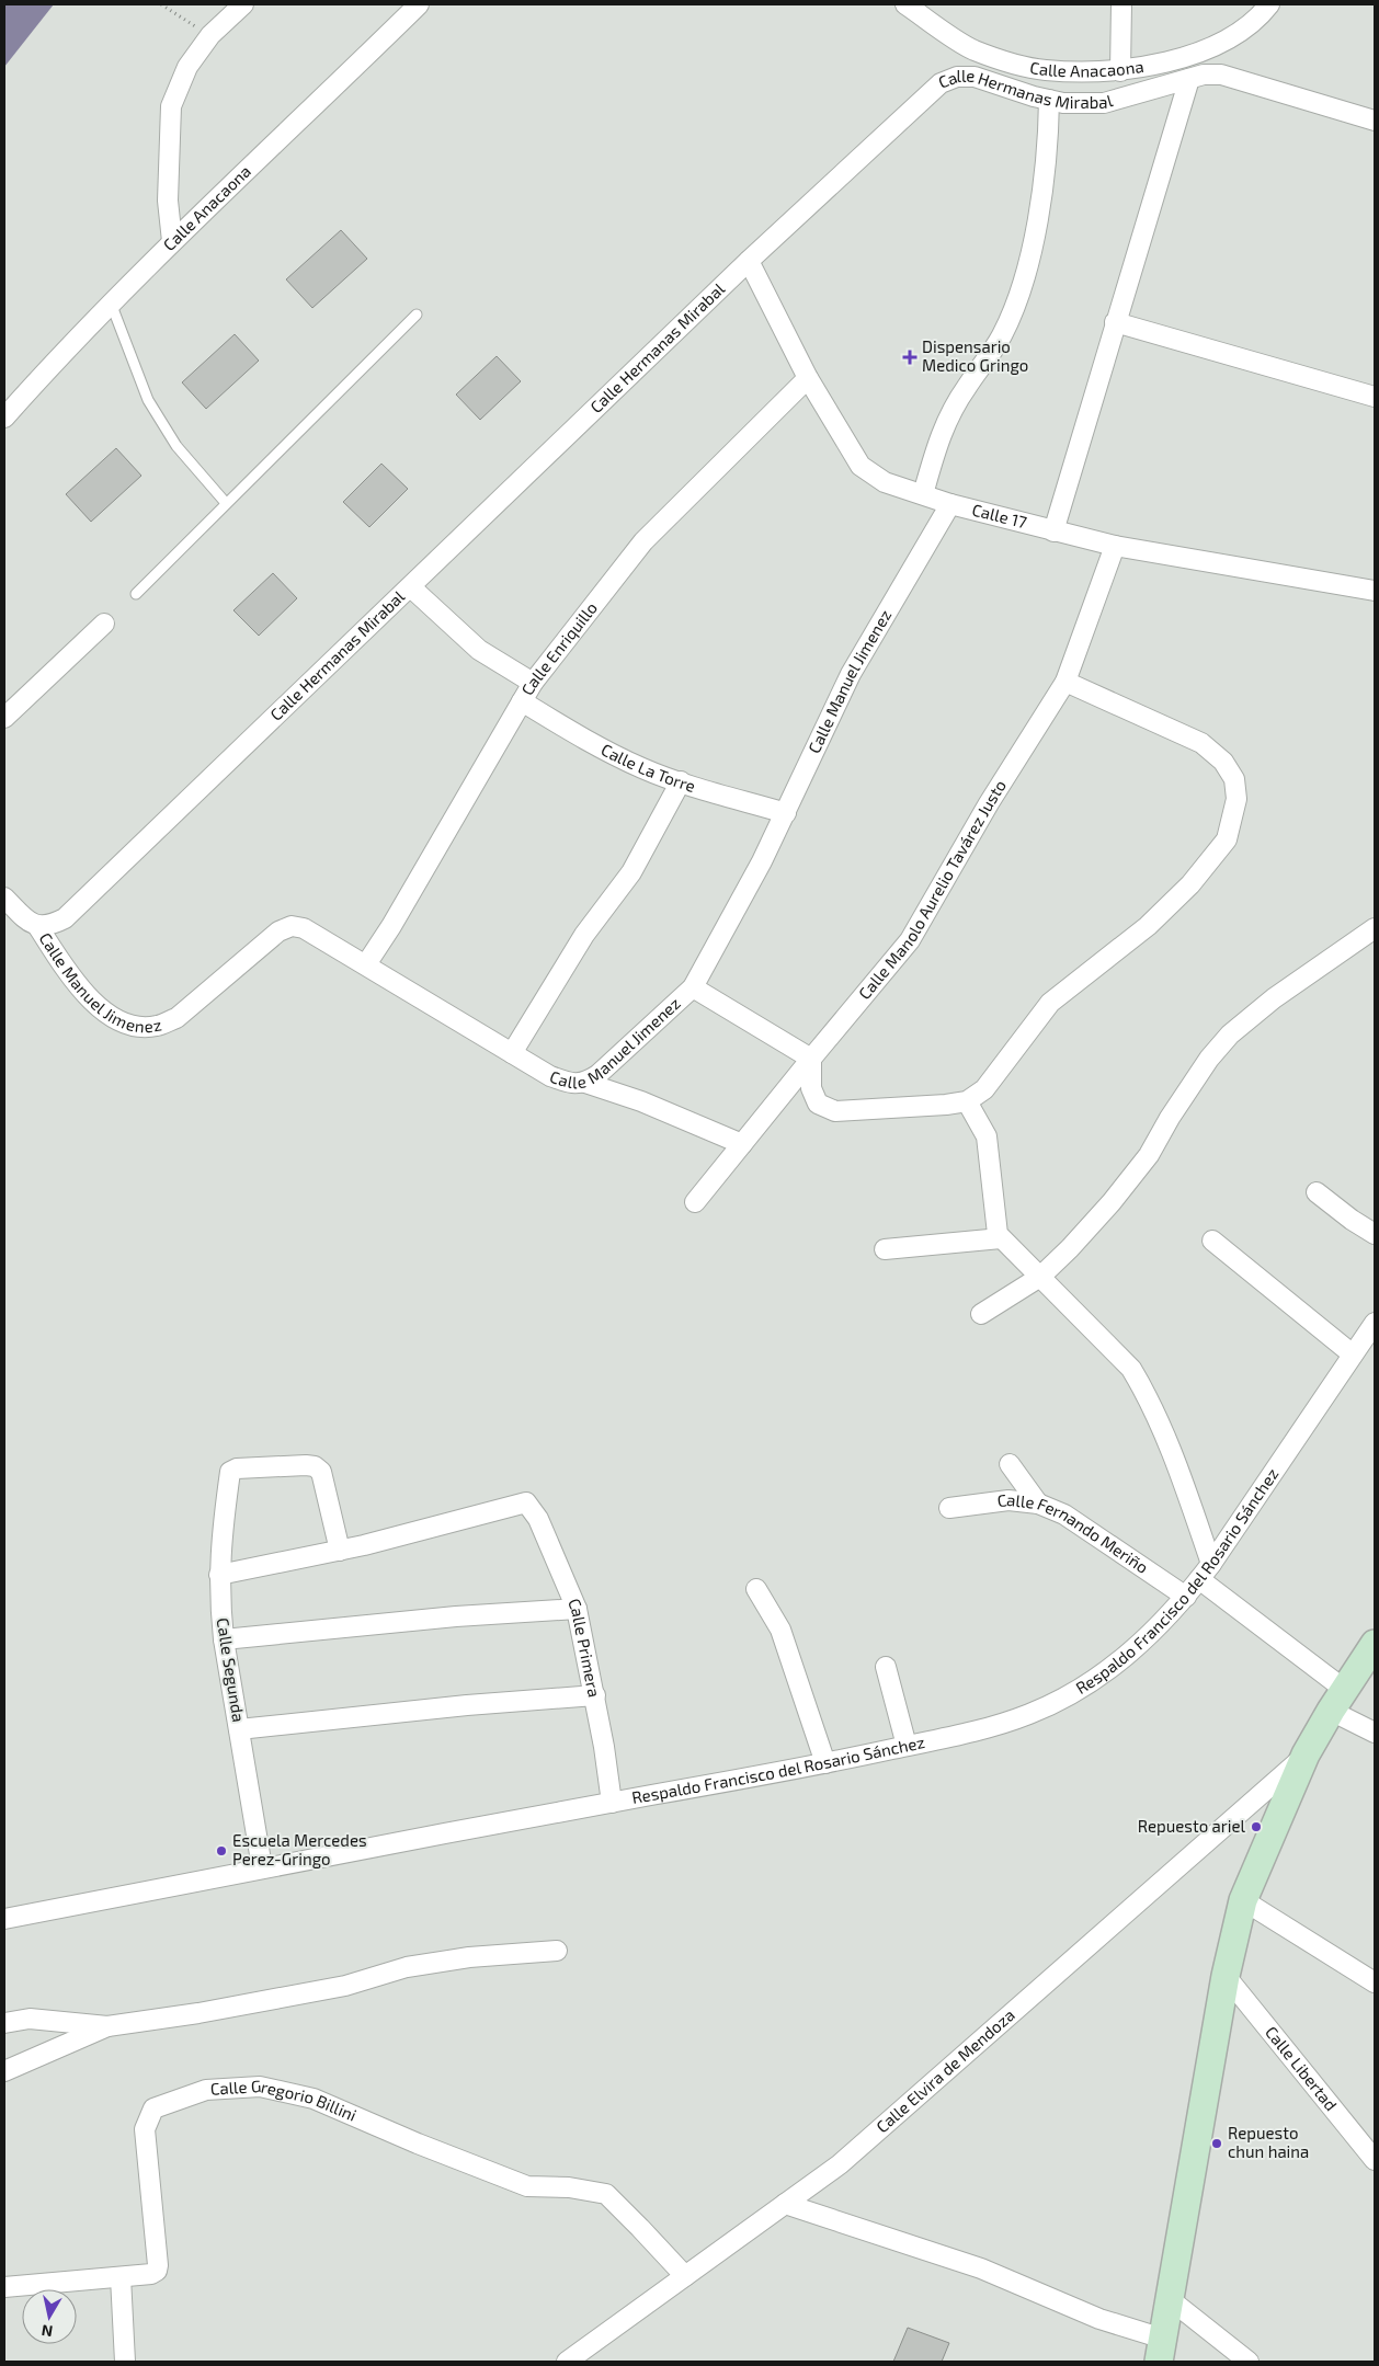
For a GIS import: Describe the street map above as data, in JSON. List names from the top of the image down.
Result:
{
  "streets": {
    "street": [
      "Calle Anacaona",
      "Calle Hermanas Mirabal",
      "Calle 17",
      "Calle Enriquillo",
      "Calle Manuel Jimenez",
      "Calle La Torre",
      "Calle Manolo Aurelio Tavárez Justo",
      "Calle Fernando Meriño",
      "Respaldo Francisco del Rosario Sánchez",
      "Calle Primera",
      "Calle Segunda",
      "Calle Libertad",
      "Calle Elvira de Mendoza",
      "Calle Gregorio Billini"
    ]
  },
  "crossings": [
    ["Calle Hermanas Mirabal", "Calle 17"],
    ["Calle Hermanas Mirabal", "Calle Manuel Jimenez"],
    ["Calle 17", "Calle Enriquillo"],
    ["Calle 17", "Calle Manuel Jimenez"],
    ["Calle 17", "Calle Manolo Aurelio Tavárez Justo"],
    ["Calle Enriquillo", "Calle Manuel Jimenez"],
    ["Calle Enriquillo", "Calle La Torre"],
    ["Calle Manuel Jimenez", "Calle La Torre"],
    ["Calle Fernando Meriño", "Respaldo Francisco del Rosario Sánchez"],
    ["Respaldo Francisco del Rosario Sánchez", "Calle Primera"],
    ["Respaldo Francisco del Rosario Sánchez", "Calle Segunda"],
    ["Calle Primera", "Calle Segunda"],
    ["Calle Elvira de Mendoza", "Calle Gregorio Billini"]
  ],
  "places": {
    "health": ["Dispensario Medico Gringo"],
    "other": ["Repuesto ariel", "Escuela Mercedes Perez-Gringo", "Repuesto chun haina"]
  },
  "north": "bottom"
}
